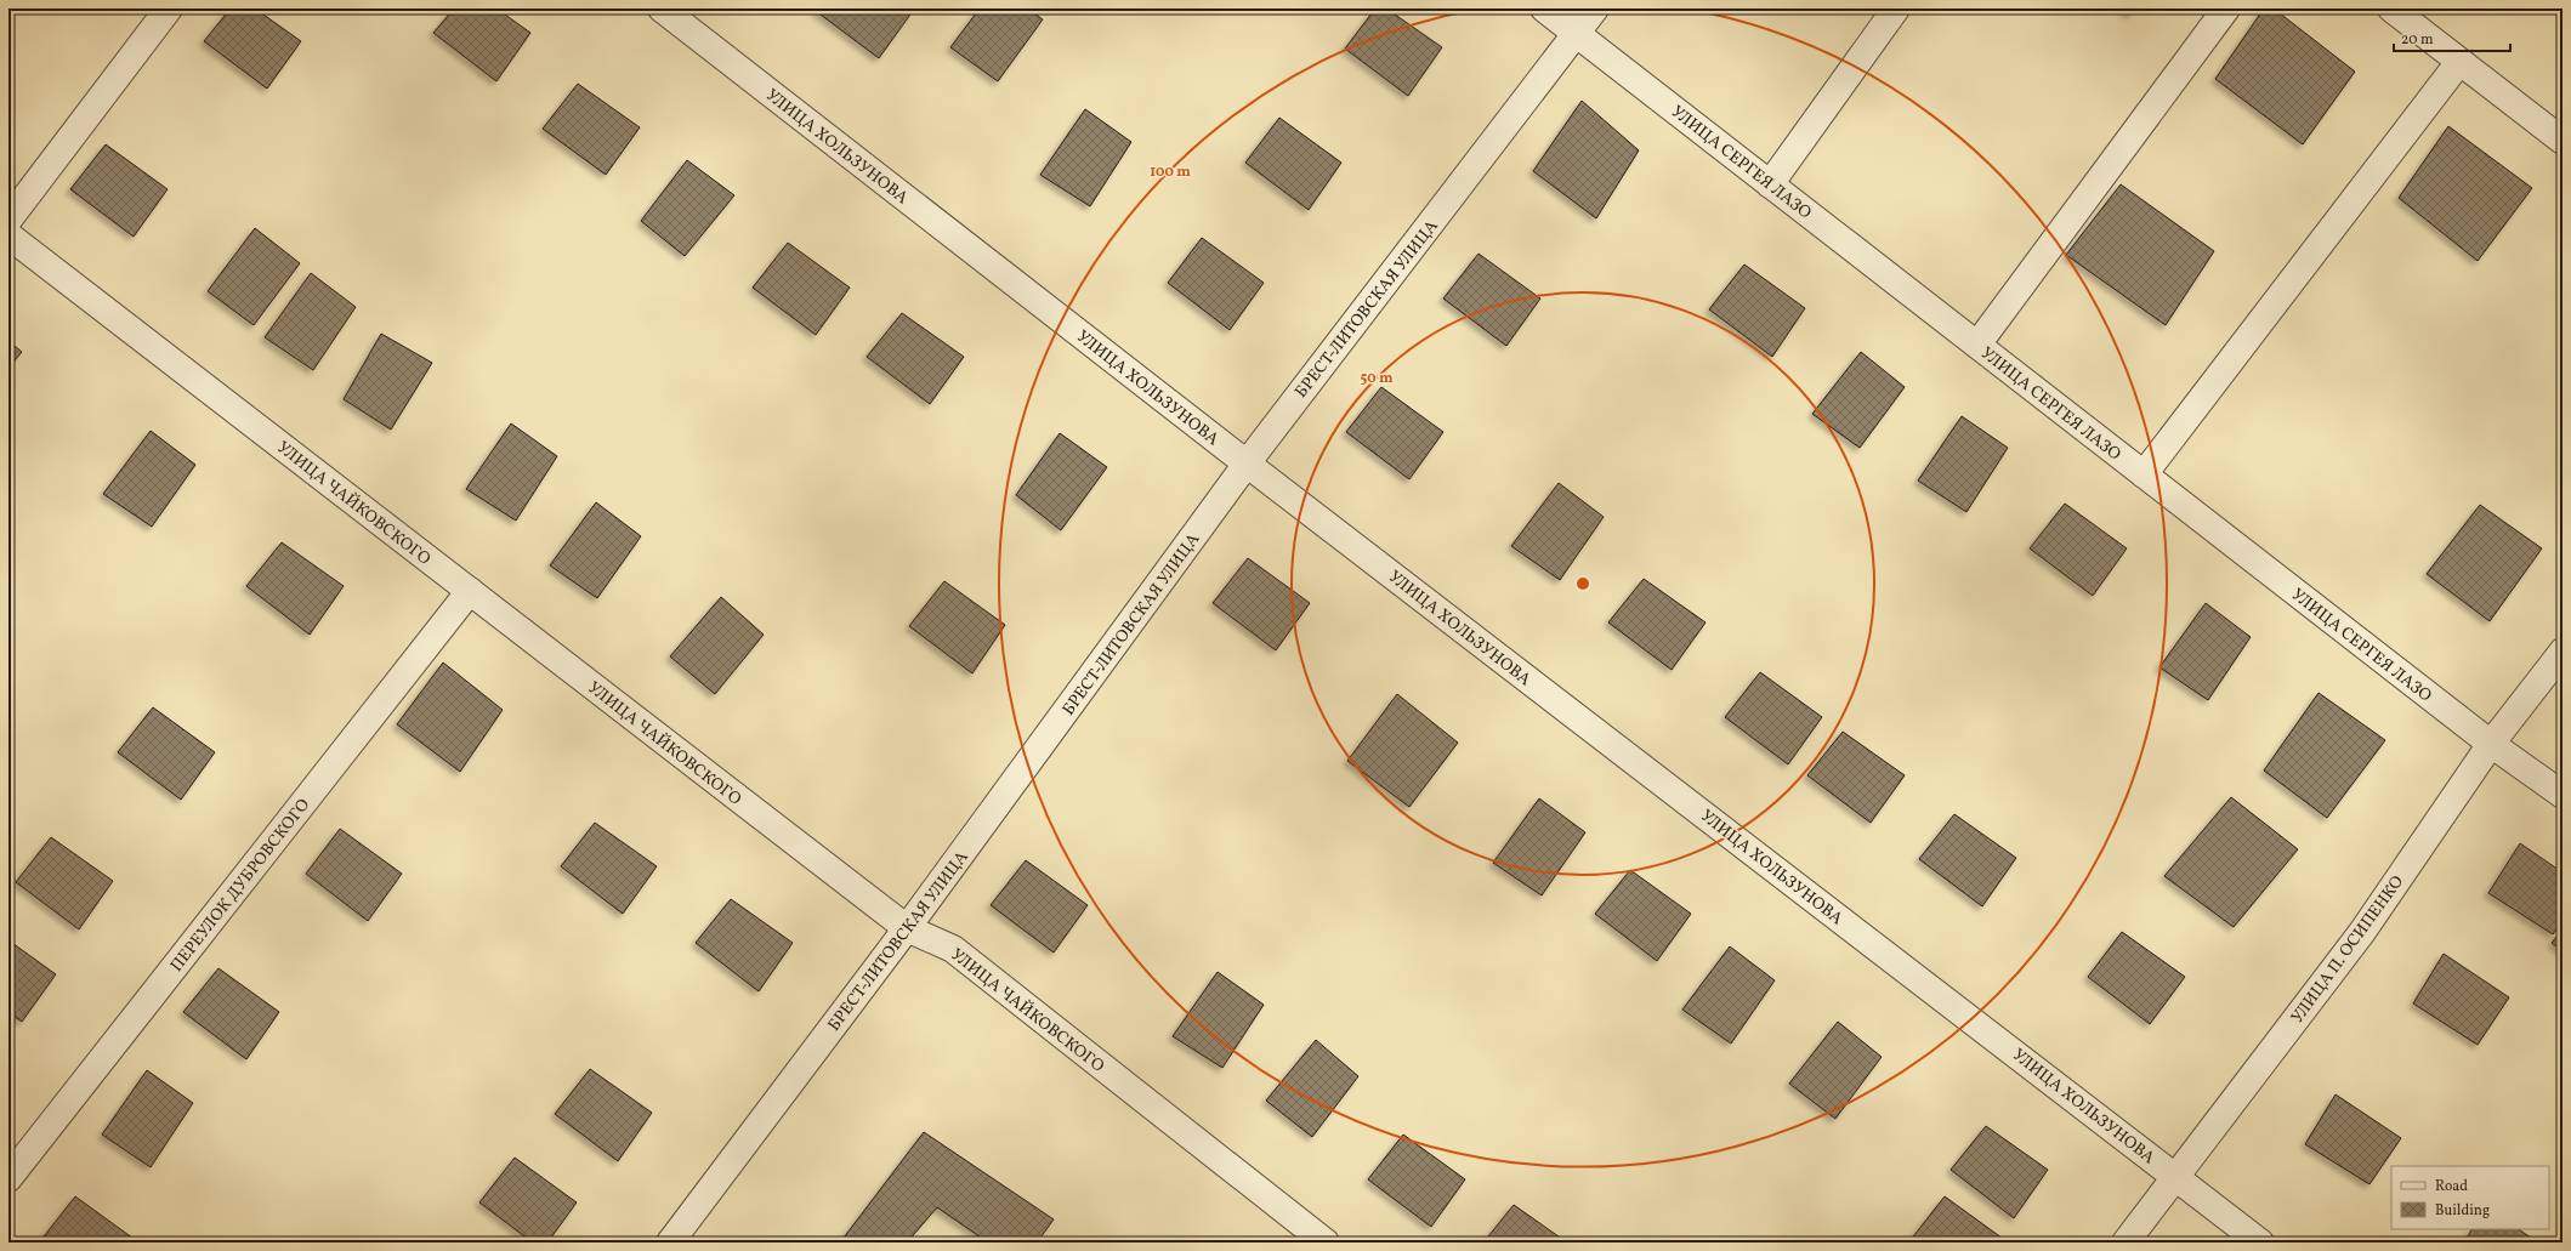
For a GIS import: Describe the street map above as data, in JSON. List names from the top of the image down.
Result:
{
  "streets": {
    "street": [
      "УЛИЦА ХОЛЬЗУНОВА",
      "УЛИЦА СЕРГЕЯ ЛАЗО",
      "БРЕСТ-ЛИТОВСКАЯ УЛИЦА",
      "УЛИЦА ЧАЙКОВСКОГО",
      "ПЕРЕУЛОК ДУБРОВСКОГО",
      "УЛИЦА П. ОСИПЕНКО"
    ]
  },
  "crossings": [
    ["УЛИЦА ХОЛЬЗУНОВА", "БРЕСТ-ЛИТОВСКАЯ УЛИЦА"],
    ["УЛИЦА ХОЛЬЗУНОВА", "УЛИЦА П. ОСИПЕНКО"],
    ["УЛИЦА СЕРГЕЯ ЛАЗО", "БРЕСТ-ЛИТОВСКАЯ УЛИЦА"],
    ["УЛИЦА СЕРГЕЯ ЛАЗО", "УЛИЦА П. ОСИПЕНКО"],
    ["БРЕСТ-ЛИТОВСКАЯ УЛИЦА", "УЛИЦА ЧАЙКОВСКОГО"],
    ["УЛИЦА ЧАЙКОВСКОГО", "ПЕРЕУЛОК ДУБРОВСКОГО"]
  ],
  "legend": ["Road", "Building"],
  "scale_bar": "20 m",
  "rings": ["100 m", "50 m"]
}
